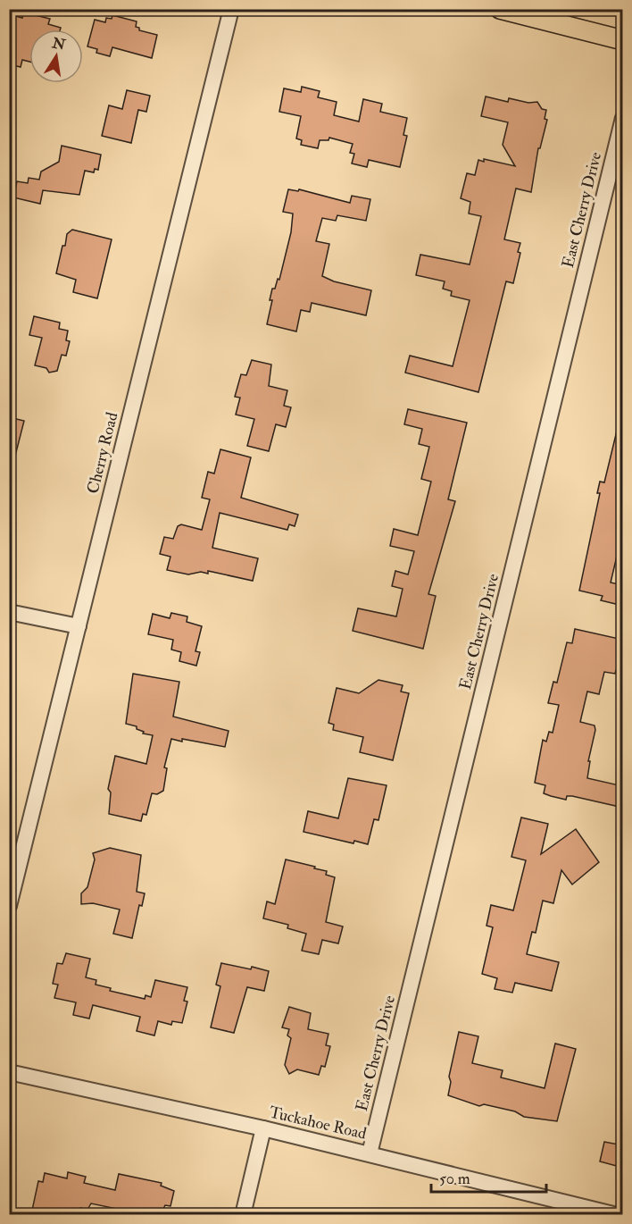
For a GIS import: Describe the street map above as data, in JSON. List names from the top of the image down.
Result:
{
  "streets": {
    "street": ["East Cherry Drive", "Cherry Road", "Tuckahoe Road"]
  },
  "crossings": [
    ["East Cherry Drive", "Tuckahoe Road"]
  ],
  "scale_bar": "50 m",
  "north": "top"
}
